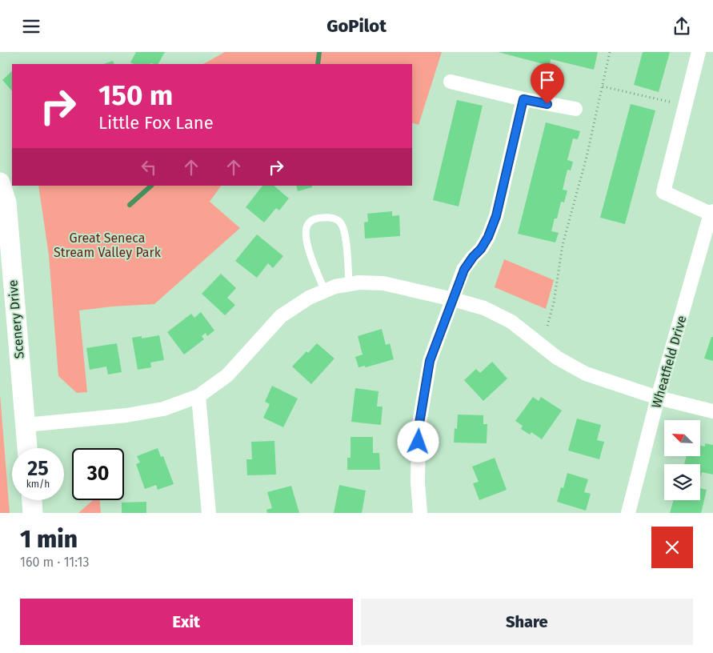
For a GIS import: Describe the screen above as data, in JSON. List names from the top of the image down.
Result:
{
  "streets": {
    "street": ["Scenery Drive", "Wheatfield Drive"]
  },
  "parks": ["Great Seneca Stream Valley Park"],
  "north": "top left",
  "page": {
    "header": "GoPilot",
    "turn": ["150 m", "Little Fox Lane"],
    "speed": "25 km/h",
    "limit": "30",
    "heading": ["1 min", "160 m · 11:13"],
    "buttons": ["Exit", "Share"]
  }
}
